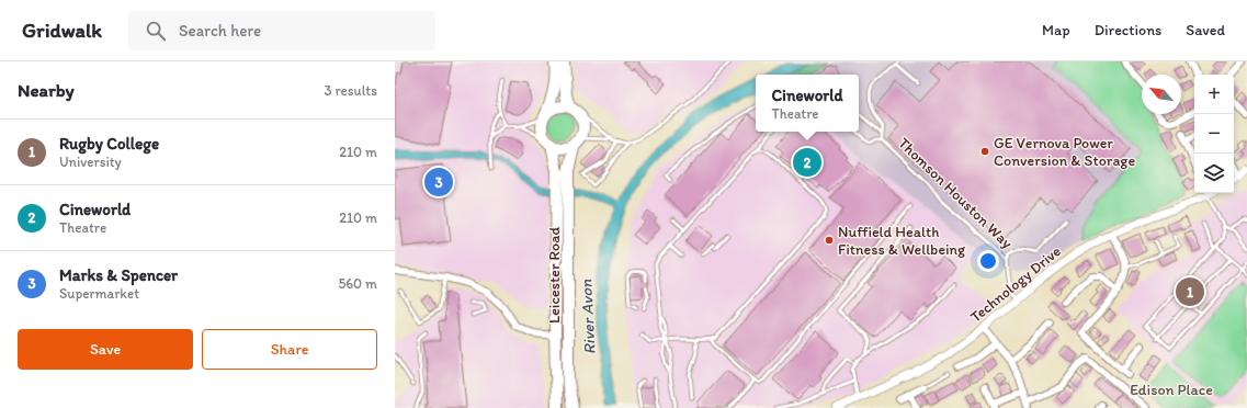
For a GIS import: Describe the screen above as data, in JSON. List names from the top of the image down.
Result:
{
  "streets": {
    "highway": ["Leicester Road"],
    "street": ["Technology Drive"],
    "lane": ["Thomson Houston Way"]
  },
  "crossings": [
    ["Thomson Houston Way", "Technology Drive"]
  ],
  "water": ["River Avon"],
  "parks": ["Edison Place"],
  "places": ["GE Vernova Power Conversion & Storage", "Nuffield Health Fitness & Wellbeing"],
  "north": "top left",
  "page": {
    "header": "Gridwalk",
    "search": "Search here",
    "nav": ["Map", "Directions", "Saved"],
    "heading": ["Nearby", "3 results"],
    "map_buttons": ["+", "−"],
    "popup": ["Cineworld", "Theatre"],
    "list": [
      {
        "mark": "1",
        "name": "Rugby College",
        "note": "University",
        "value": "210 m"
      },
      {
        "mark": "2",
        "name": "Cineworld",
        "note": "Theatre",
        "value": "210 m"
      },
      {
        "mark": "3",
        "name": "Marks & Spencer",
        "note": "Supermarket",
        "value": "560 m"
      }
    ],
    "pins": ["2", "3", "1"],
    "buttons": ["Save", "Share"]
  }
}
